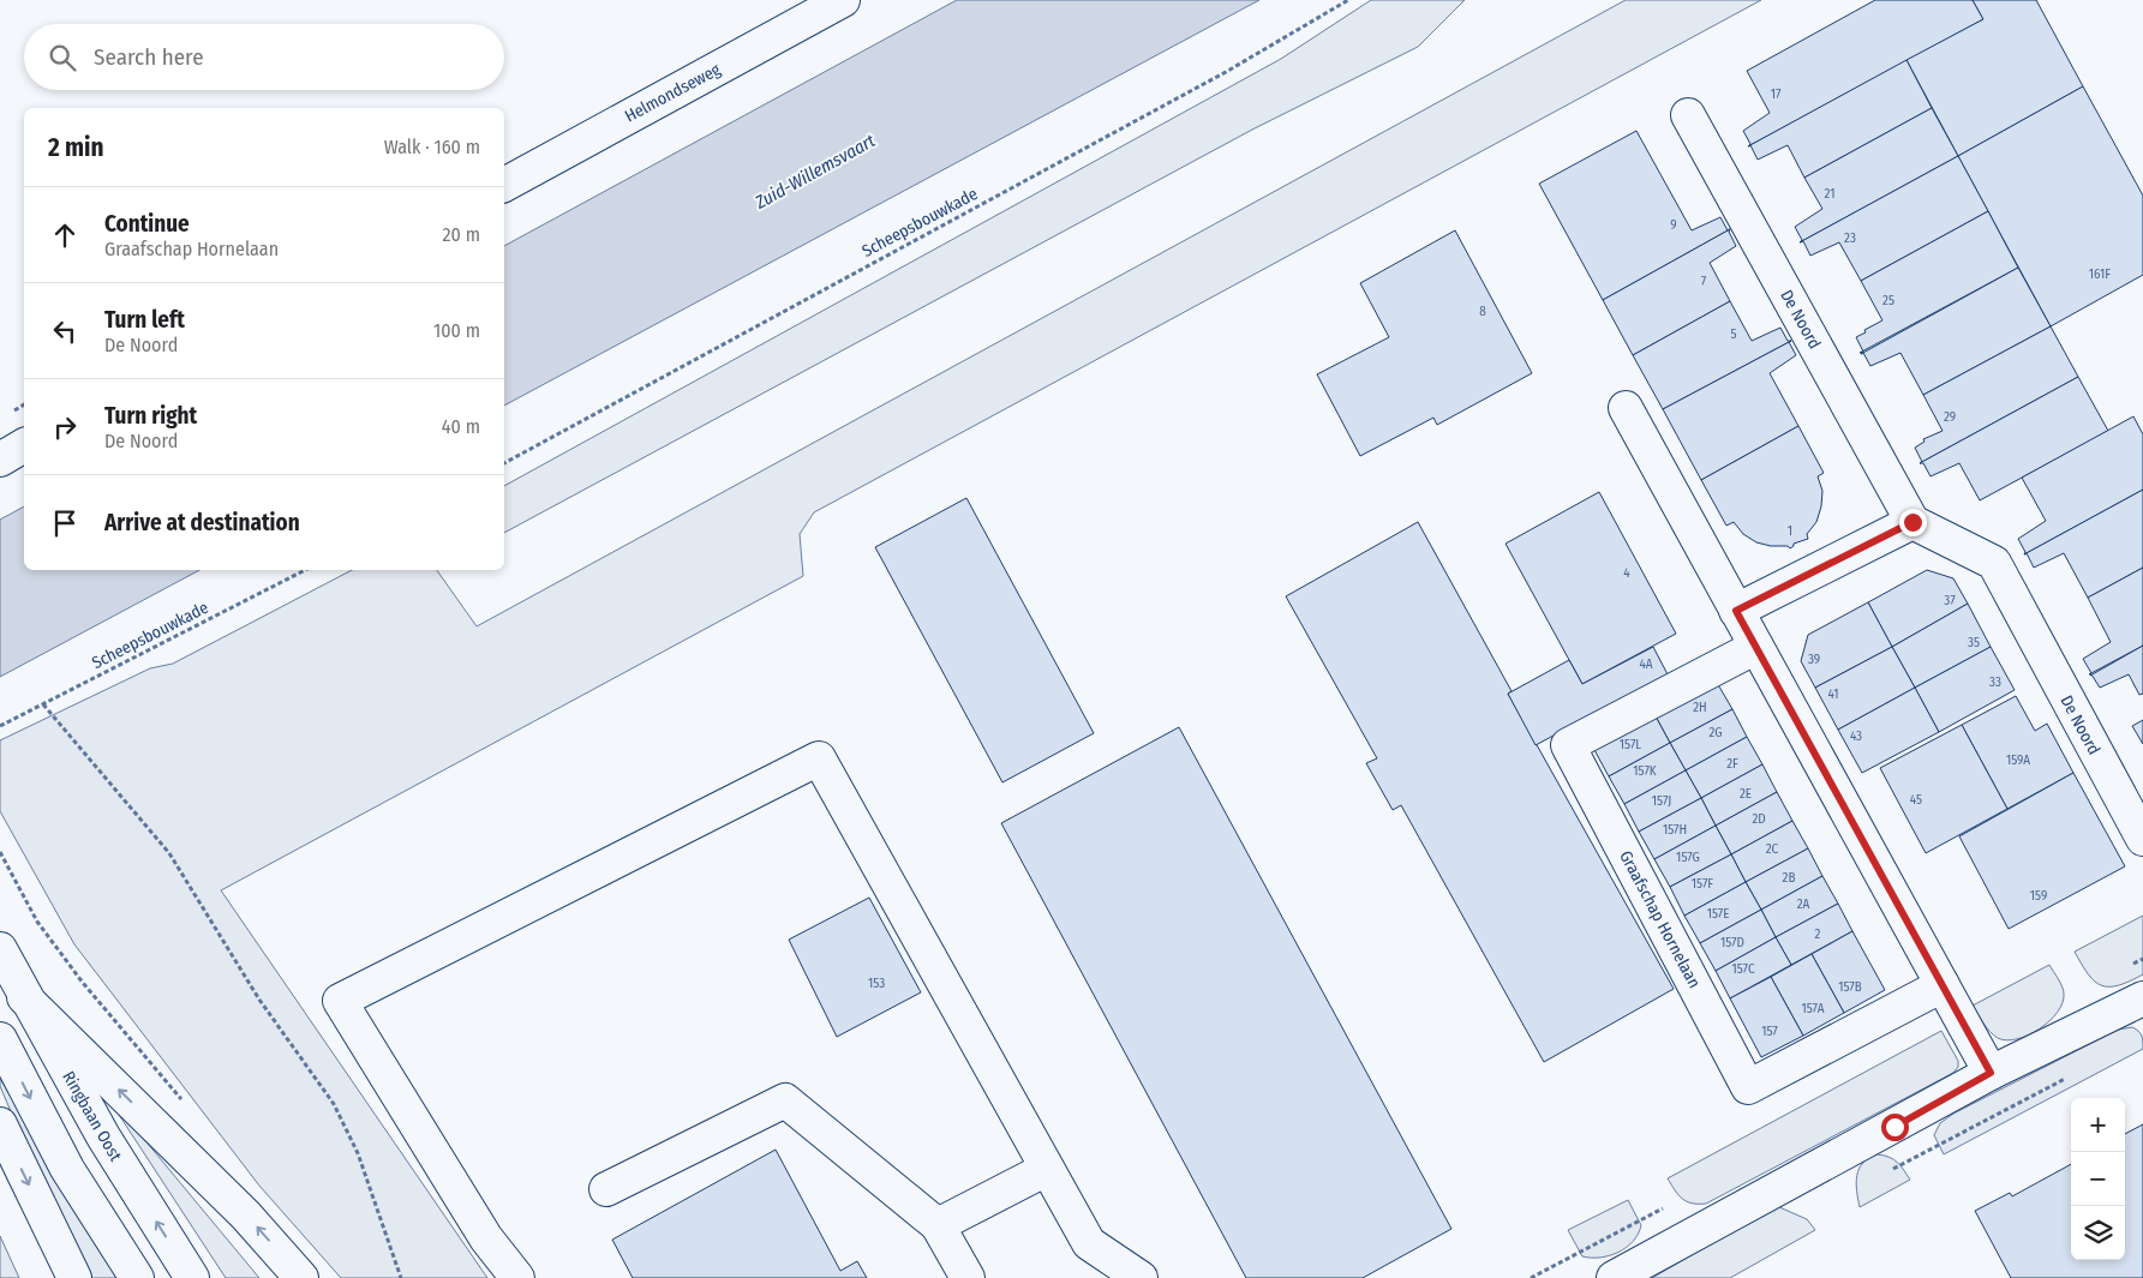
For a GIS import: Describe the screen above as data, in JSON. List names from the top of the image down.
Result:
{
  "streets": {
    "street": [
      "Helmondseweg",
      "De Noord",
      "Graafschap Hornelaan",
      "Ringbaan Oost"
    ],
    "path": ["Scheepsbouwkade"]
  },
  "water": ["Zuid-Willemsvaart"],
  "house_numbers": [
    "17",
    "21",
    "9",
    "23",
    "161F",
    "7",
    "25",
    "8",
    "5",
    "29",
    "1",
    "4",
    "37",
    "35",
    "39",
    "4A",
    "33",
    "41",
    "2H",
    "2G",
    "43",
    "157L",
    "159A",
    "2F",
    "157K",
    "2E",
    "45",
    "157J",
    "2D",
    "157H",
    "2C",
    "157G",
    "2B",
    "157F",
    "159",
    "2A",
    "157E",
    "2",
    "157D",
    "157C",
    "153",
    "157B",
    "157A",
    "157"
  ],
  "page": {
    "search": "Search here",
    "heading": ["2 min", "Walk · 160 m"],
    "list": [
      ["Continue", "Graafschap Hornelaan", "20 m"],
      ["Turn left", "De Noord", "100 m"],
      ["Turn right", "De Noord", "40 m"],
      "Arrive at destination"
    ],
    "map_buttons": ["+", "−"]
  }
}
